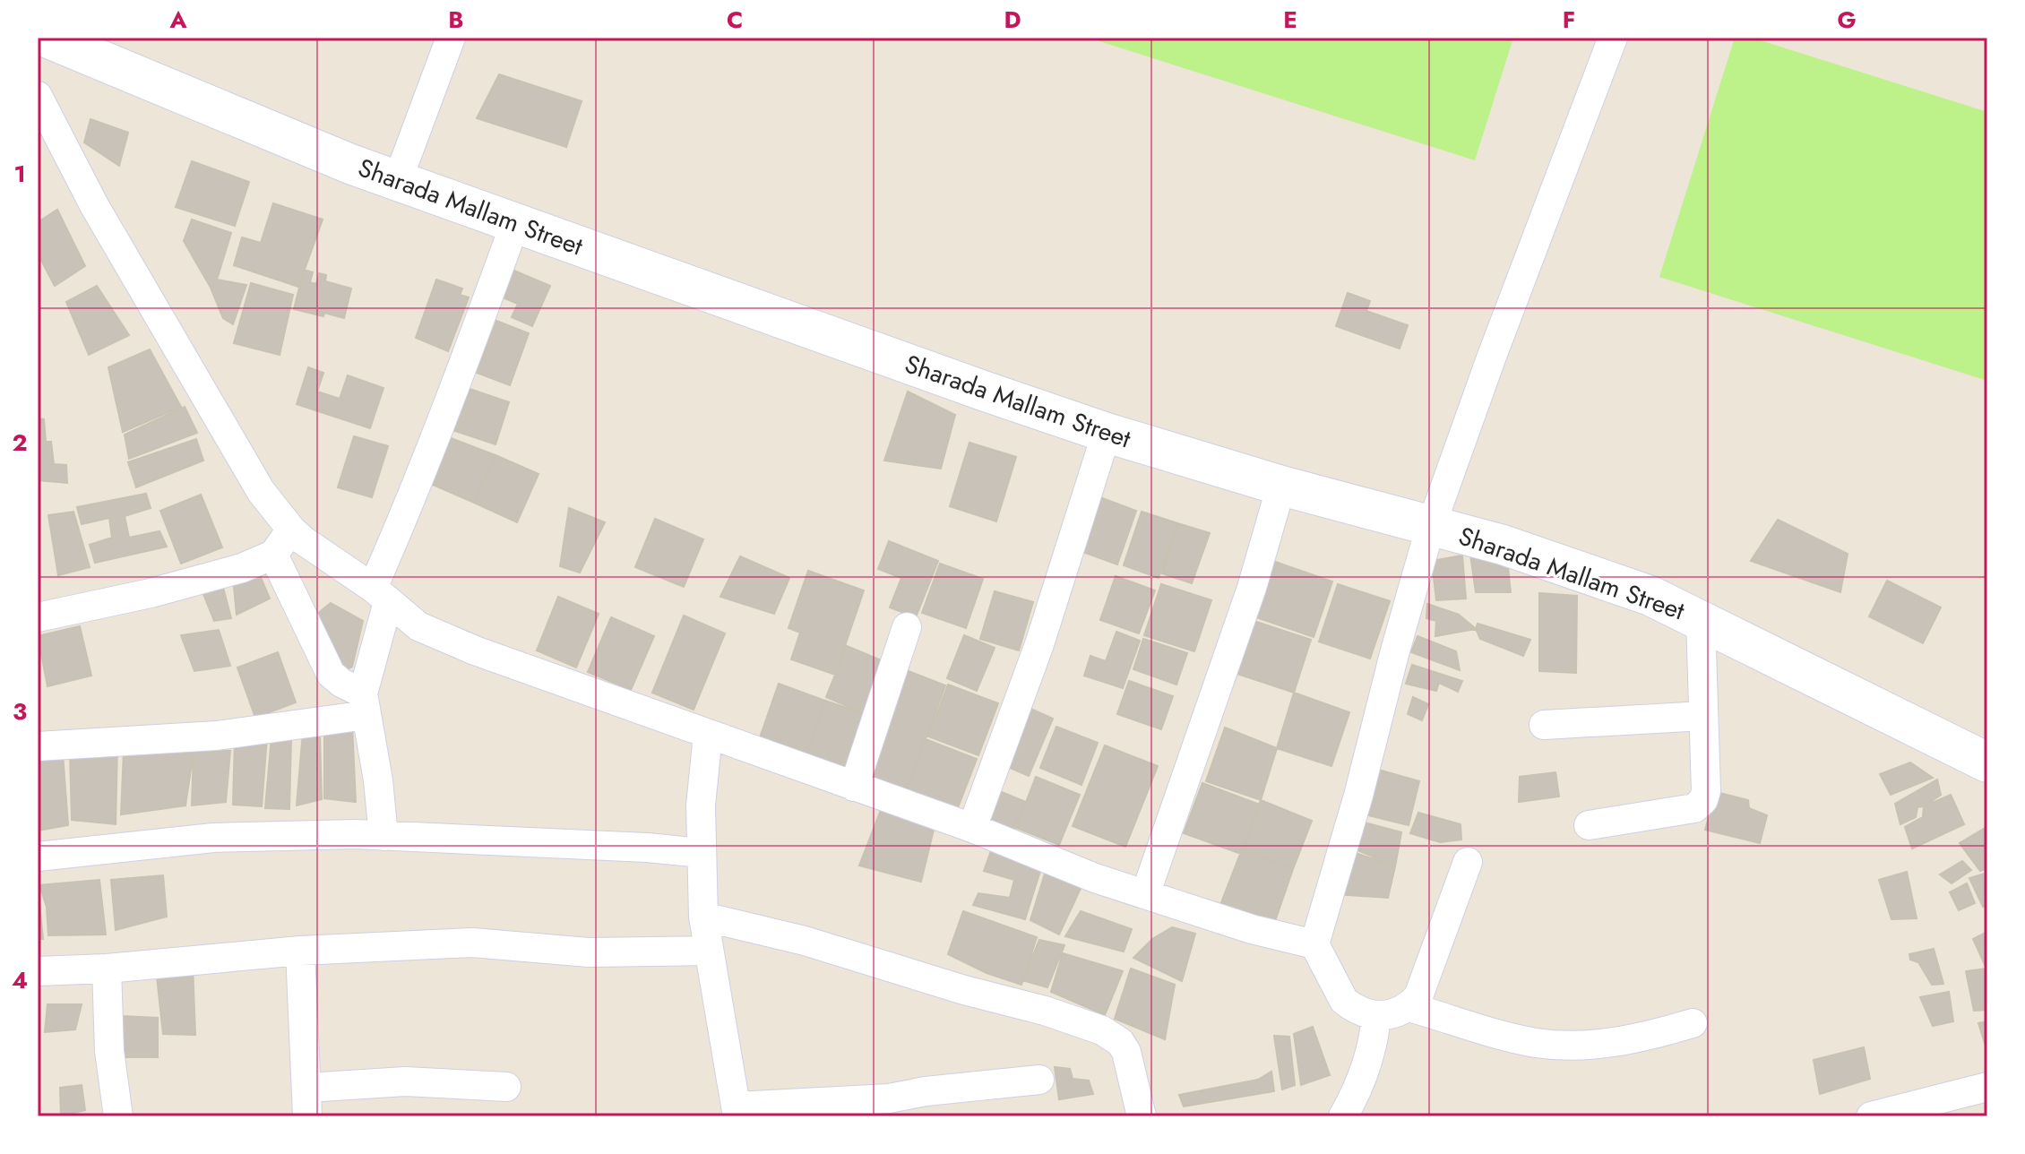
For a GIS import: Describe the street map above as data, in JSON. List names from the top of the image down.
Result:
{
  "streets": {
    "street": ["Sharada Mallam Street"]
  },
  "grid": {
    "columns": [
      "A",
      "B",
      "C",
      "D",
      "E",
      "F",
      "G"
    ],
    "rows": [
      "1",
      "2",
      "3",
      "4"
    ]
  }
}
